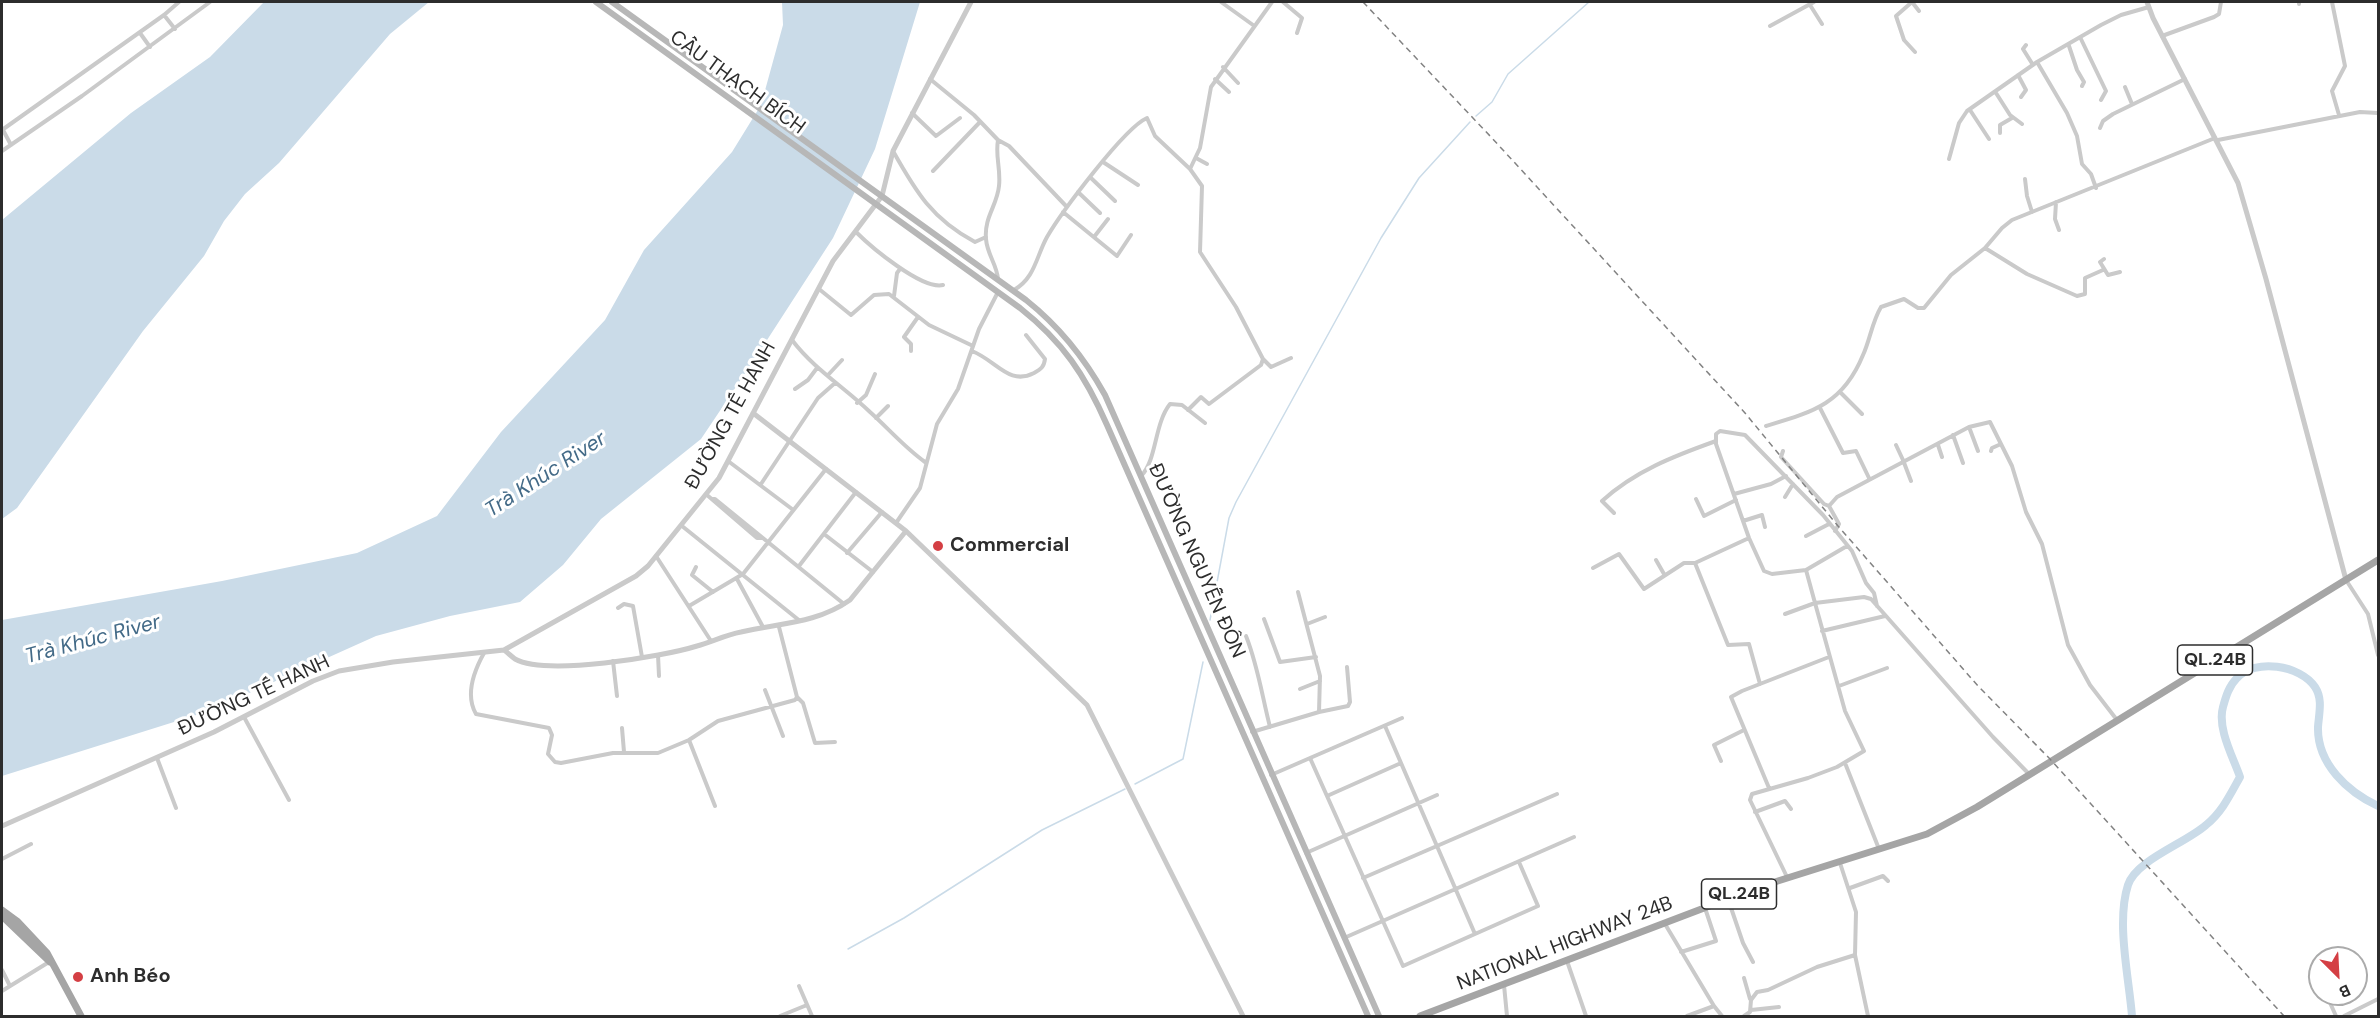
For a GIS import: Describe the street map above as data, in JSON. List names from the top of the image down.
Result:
{
  "streets": {
    "main road": [
      "CẦU THẠCH BÍCH",
      "ĐƯỜNG NGUYỄN ĐÔN",
      "QL.24B",
      "NATIONAL HIGHWAY 24B"
    ],
    "street": ["ĐƯỜNG TẾ HANH"]
  },
  "crossings": [
    ["CẦU THẠCH BÍCH", "ĐƯỜNG TẾ HANH"],
    ["CẦU THẠCH BÍCH", "ĐƯỜNG NGUYỄN ĐÔN"],
    ["ĐƯỜNG TẾ HANH", "ĐƯỜNG NGUYỄN ĐÔN"],
    ["QL.24B", "NATIONAL HIGHWAY 24B"]
  ],
  "water": ["Trà Khúc River"],
  "places": ["Commercial", "Anh Béo"],
  "north": "bottom right"
}
